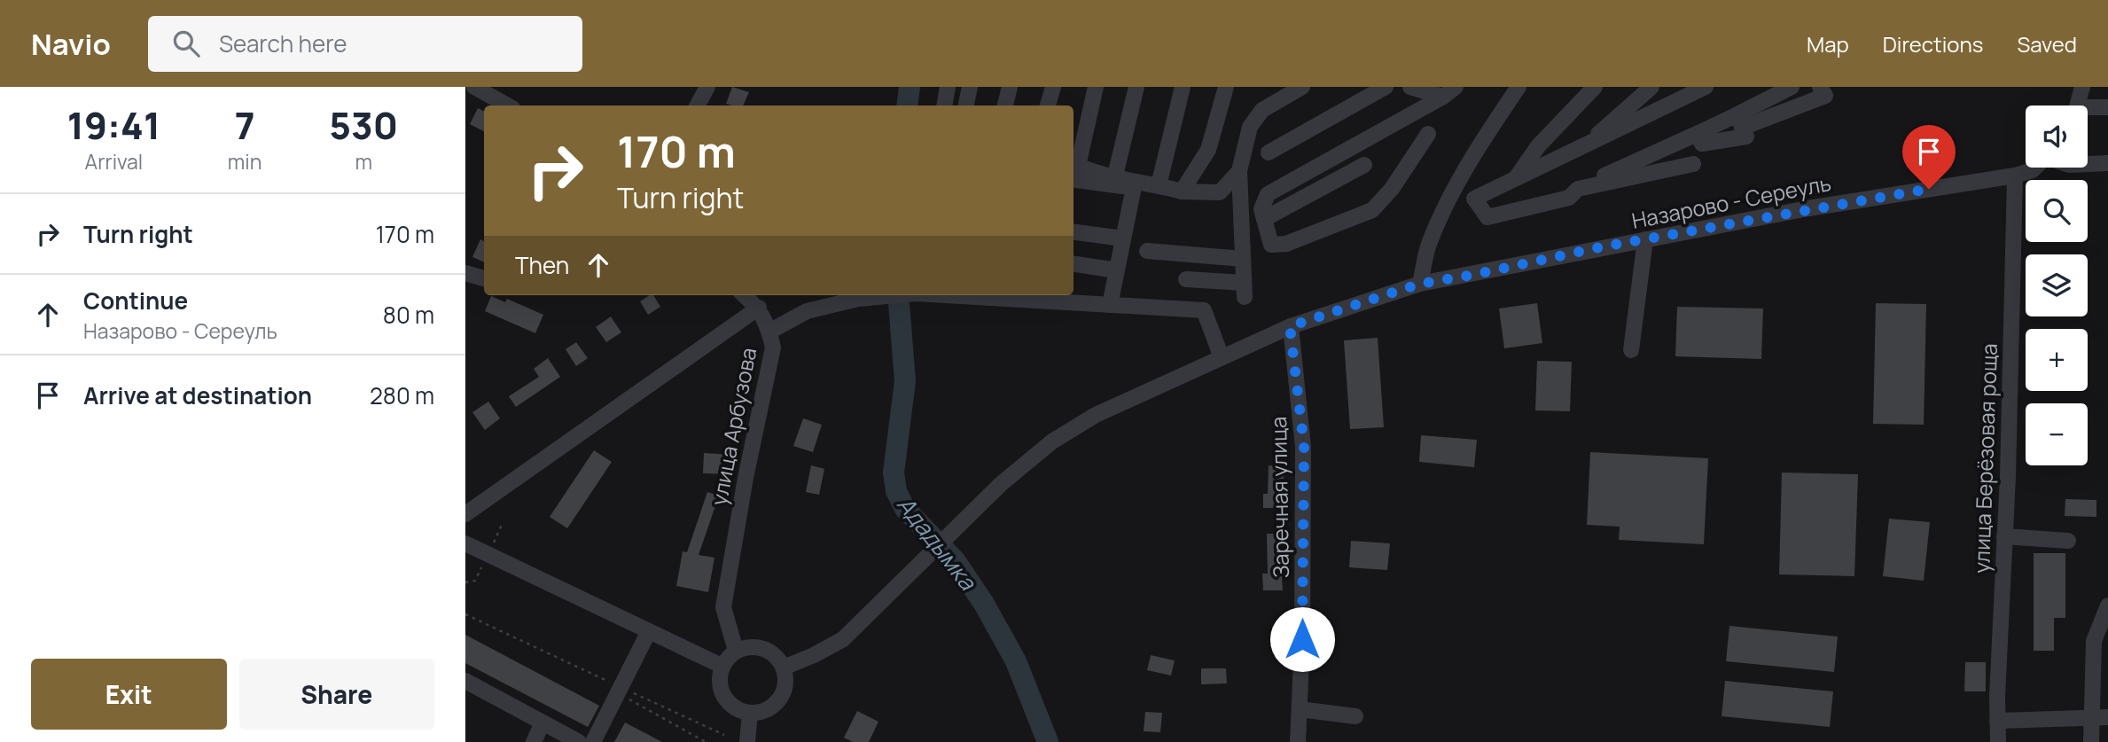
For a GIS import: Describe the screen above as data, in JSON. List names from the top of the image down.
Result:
{
  "streets": {
    "street": [
      "Назарово - Сереуль",
      "улица Арбузова",
      "улица Берёзовая роща",
      "Заречная улица"
    ]
  },
  "crossings": [
    ["Назарово - Сереуль", "улица Арбузова"],
    ["Назарово - Сереуль", "улица Берёзовая роща"],
    ["Назарово - Сереуль", "Заречная улица"]
  ],
  "water": ["Ададымка"],
  "page": {
    "header": "Navio",
    "search": "Search here",
    "nav": ["Map", "Directions", "Saved"],
    "eta": [
      "19:41",
      "Arrival",
      "7",
      "min",
      "530",
      "m"
    ],
    "map_buttons": ["+", "−"],
    "turn": ["170 m", "Turn right"],
    "list": [
      {
        "name": "Turn right",
        "value": "170 m"
      },
      {
        "name": "Continue",
        "note": "Назарово - Сереуль",
        "value": "80 m"
      },
      {
        "name": "Arrive at destination",
        "value": "280 m"
      }
    ],
    "then": "Then",
    "buttons": ["Exit", "Share"]
  }
}
